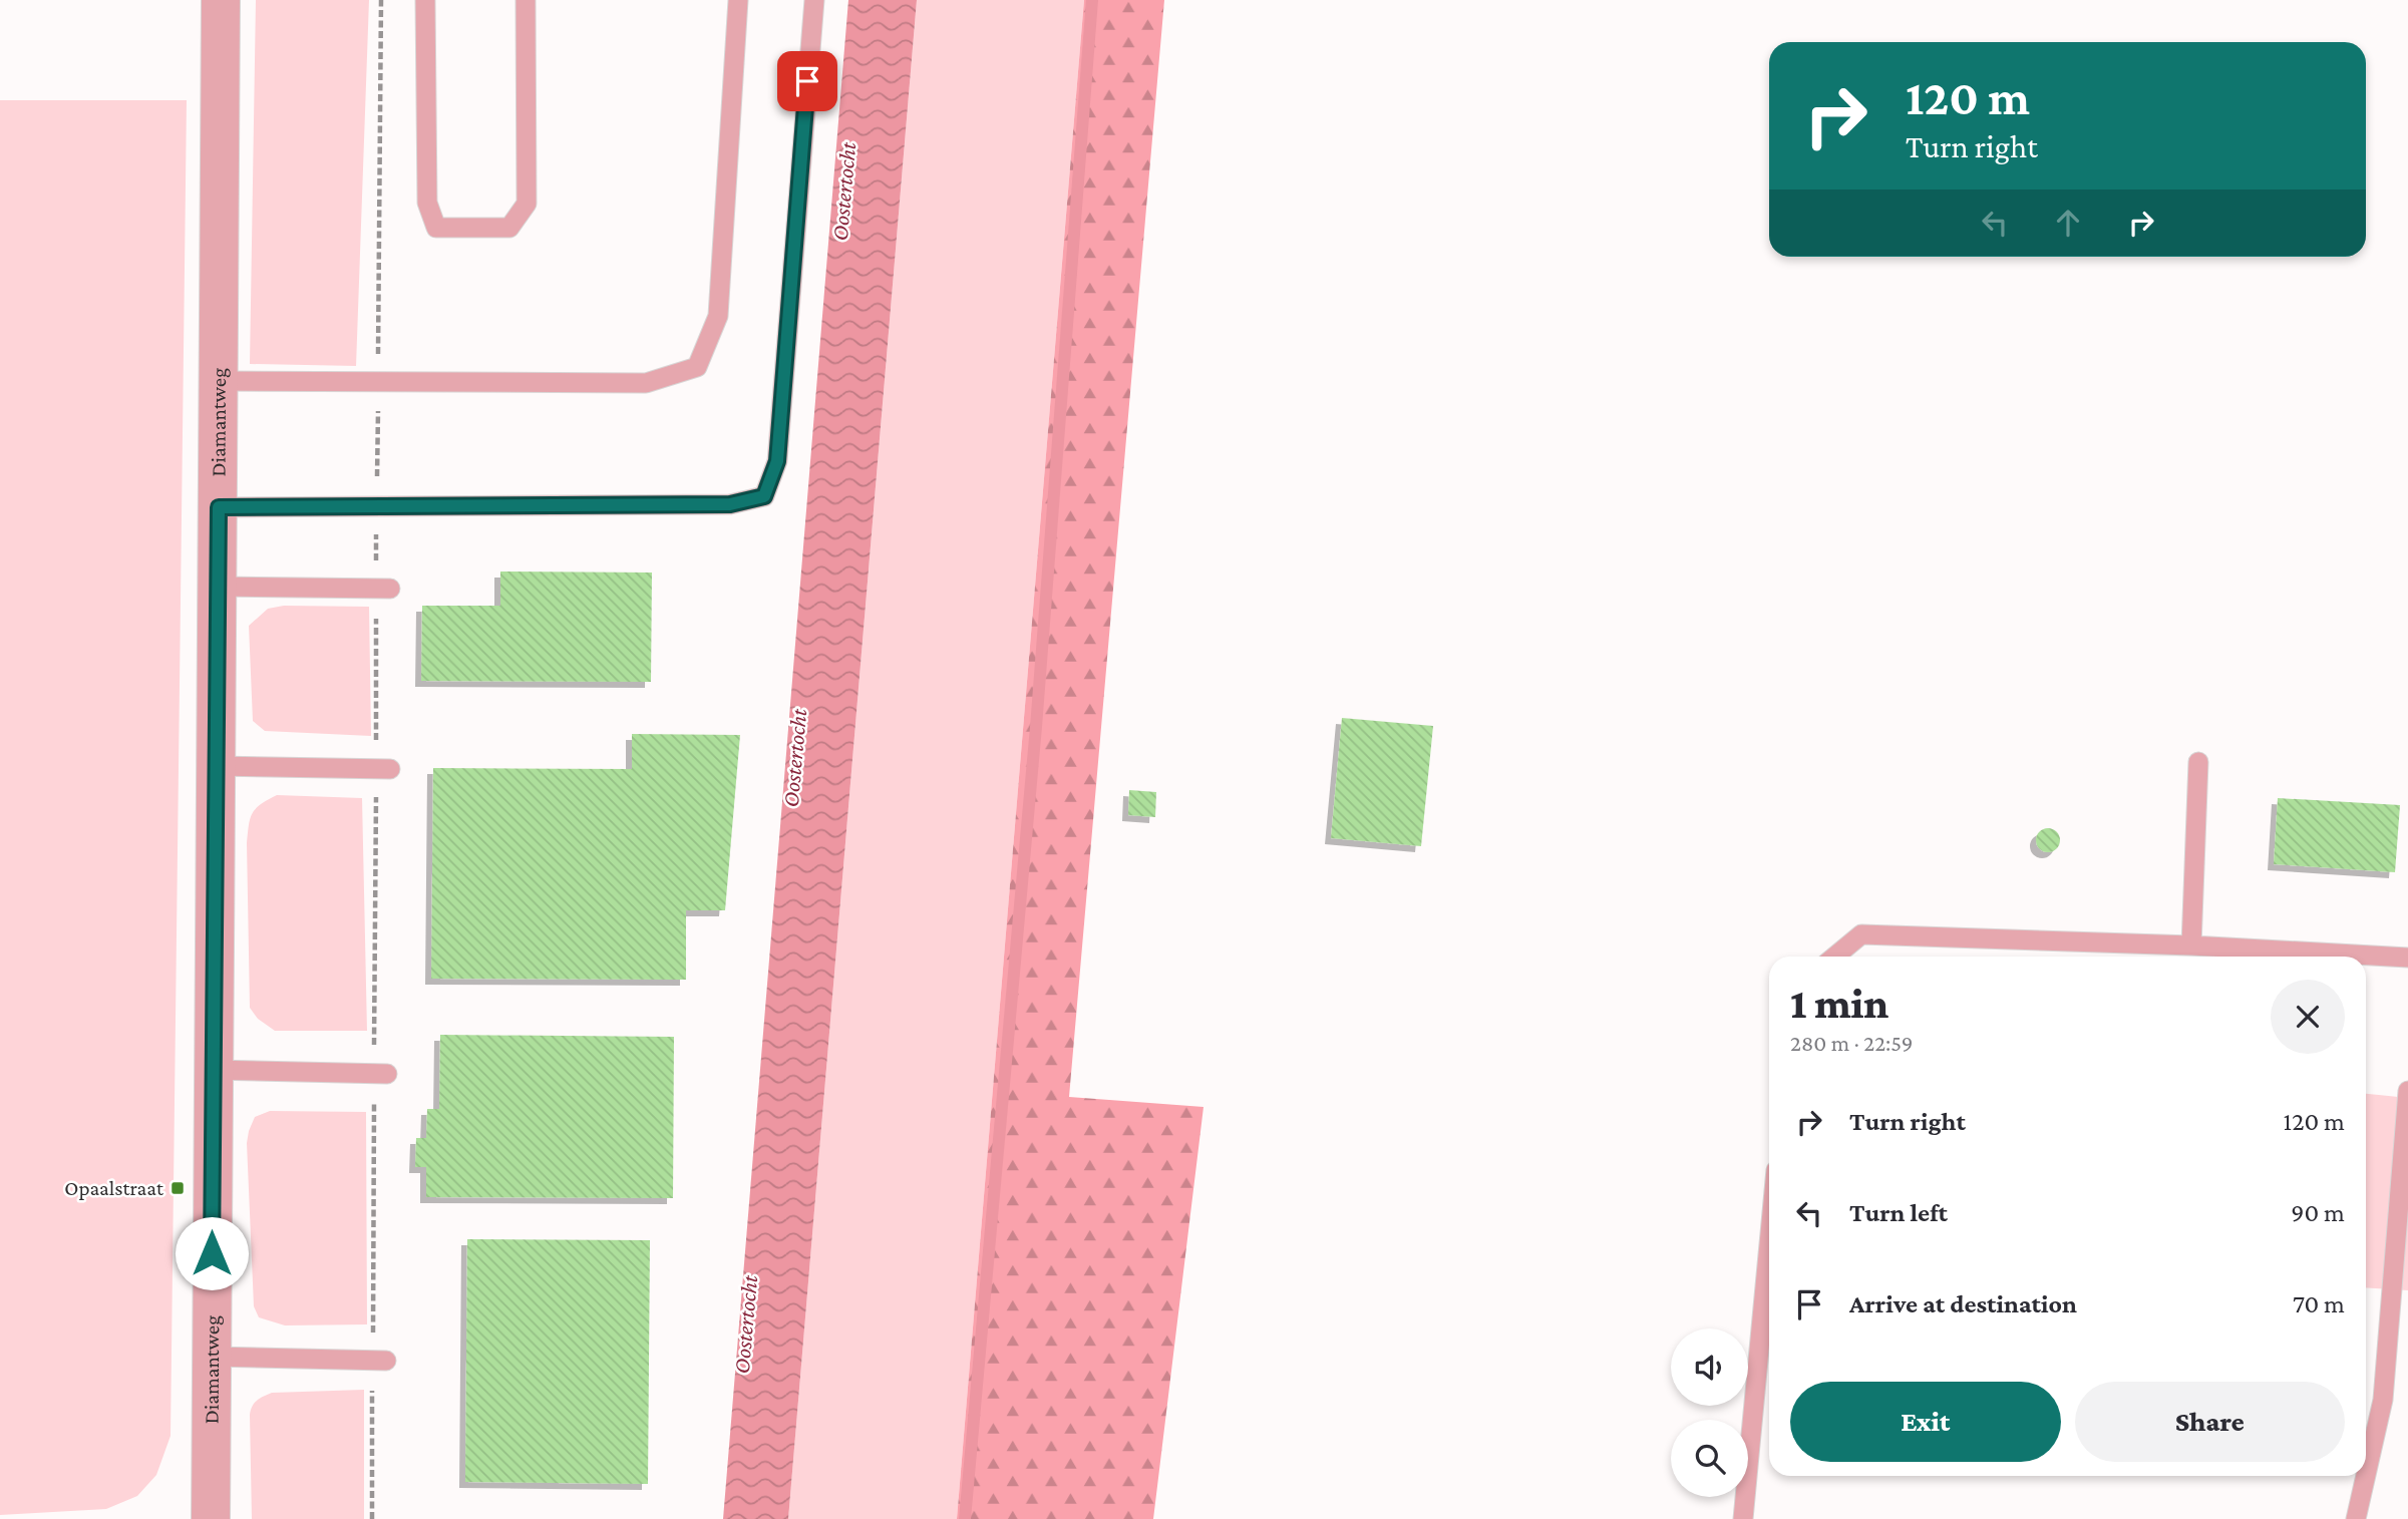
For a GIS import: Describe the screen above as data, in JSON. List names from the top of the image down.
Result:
{
  "streets": {
    "street": ["Diamantweg"]
  },
  "water": ["Oostertocht"],
  "places": {
    "transit": ["Opaalstraat"]
  },
  "page": {
    "turn": ["120 m", "Turn right"],
    "heading": ["1 min", "280 m · 22:59"],
    "list": [
      {
        "name": "Turn right",
        "value": "120 m"
      },
      {
        "name": "Turn left",
        "value": "90 m"
      },
      {
        "name": "Arrive at destination",
        "value": "70 m"
      }
    ],
    "buttons": ["Exit", "Share"]
  }
}
